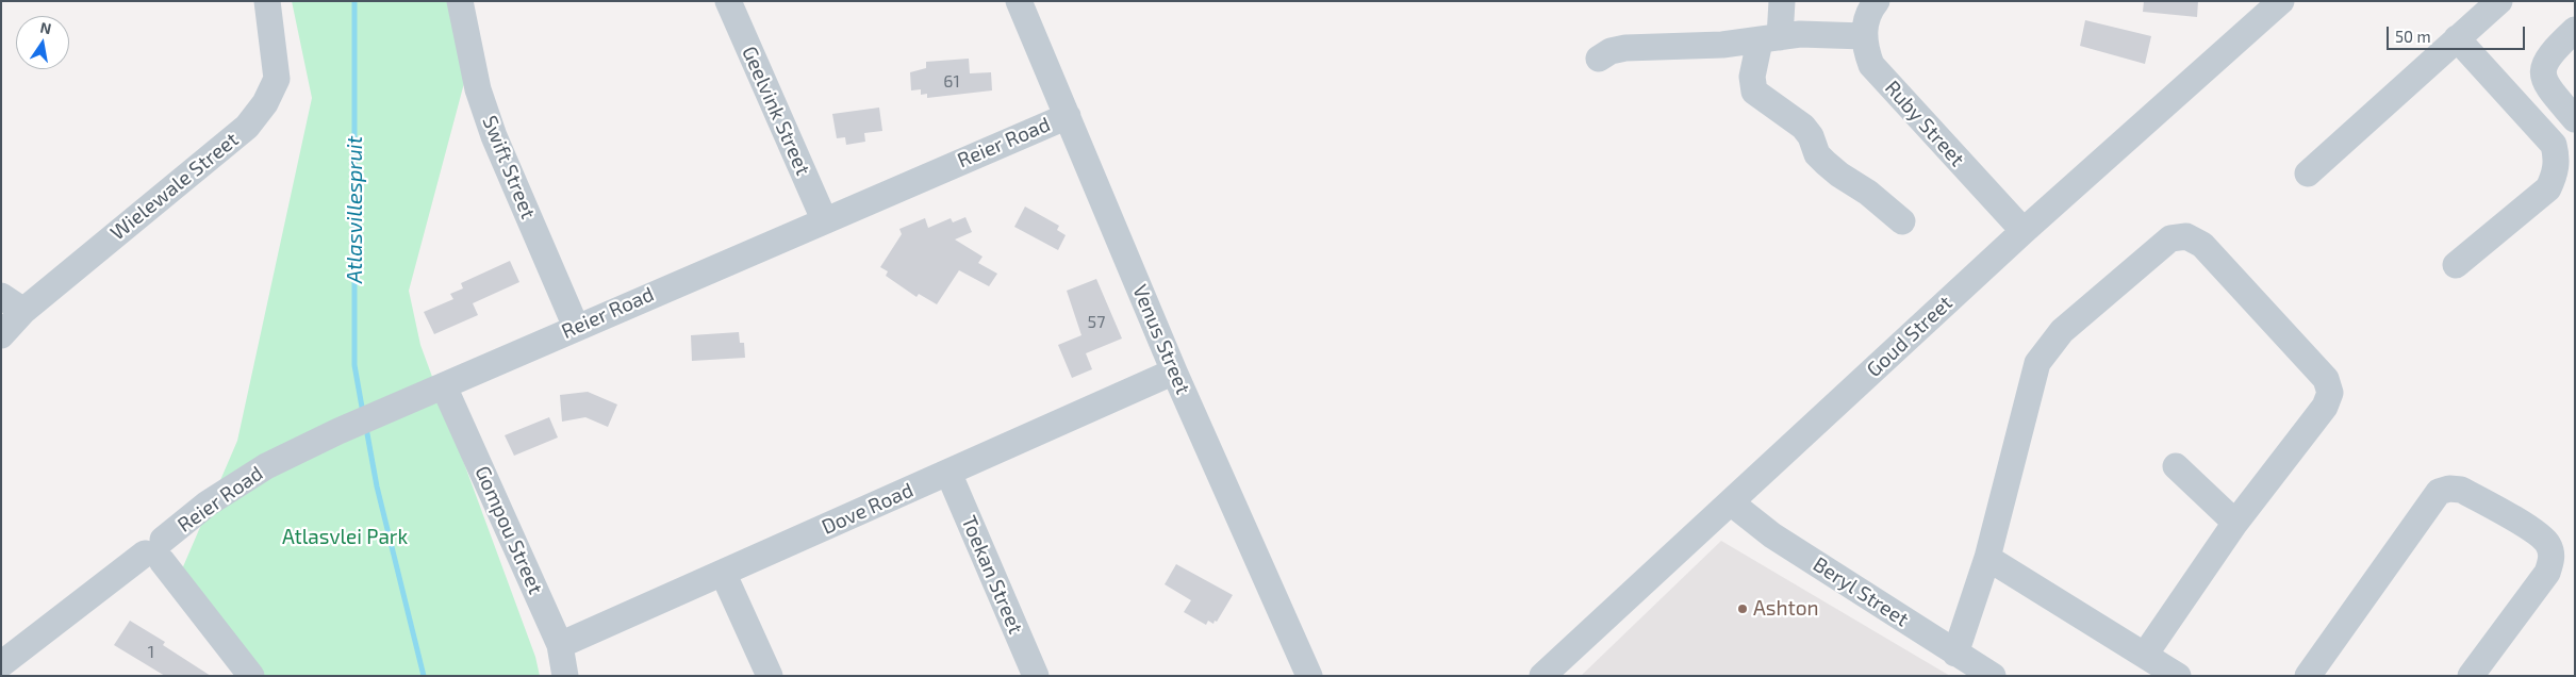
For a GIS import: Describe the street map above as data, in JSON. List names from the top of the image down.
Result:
{
  "streets": {
    "street": [
      "Geelvink Street",
      "Ruby Street",
      "Reier Road",
      "Swift Street",
      "Wielewale Street",
      "Goud Street",
      "Venus Street",
      "Dove Road",
      "Gompou Street",
      "Toekan Street",
      "Beryl Street"
    ]
  },
  "crossings": [
    ["Geelvink Street", "Reier Road"],
    ["Ruby Street", "Goud Street"],
    ["Reier Road", "Swift Street"],
    ["Reier Road", "Venus Street"],
    ["Reier Road", "Gompou Street"],
    ["Goud Street", "Beryl Street"],
    ["Venus Street", "Dove Road"],
    ["Dove Road", "Gompou Street"],
    ["Dove Road", "Toekan Street"]
  ],
  "water": ["Atlasvillespruit"],
  "parks": ["Atlasvlei Park"],
  "places": ["Ashton"],
  "house_numbers": ["61", "57", "1"],
  "scale_bar": "50 m",
  "north": "top"
}
